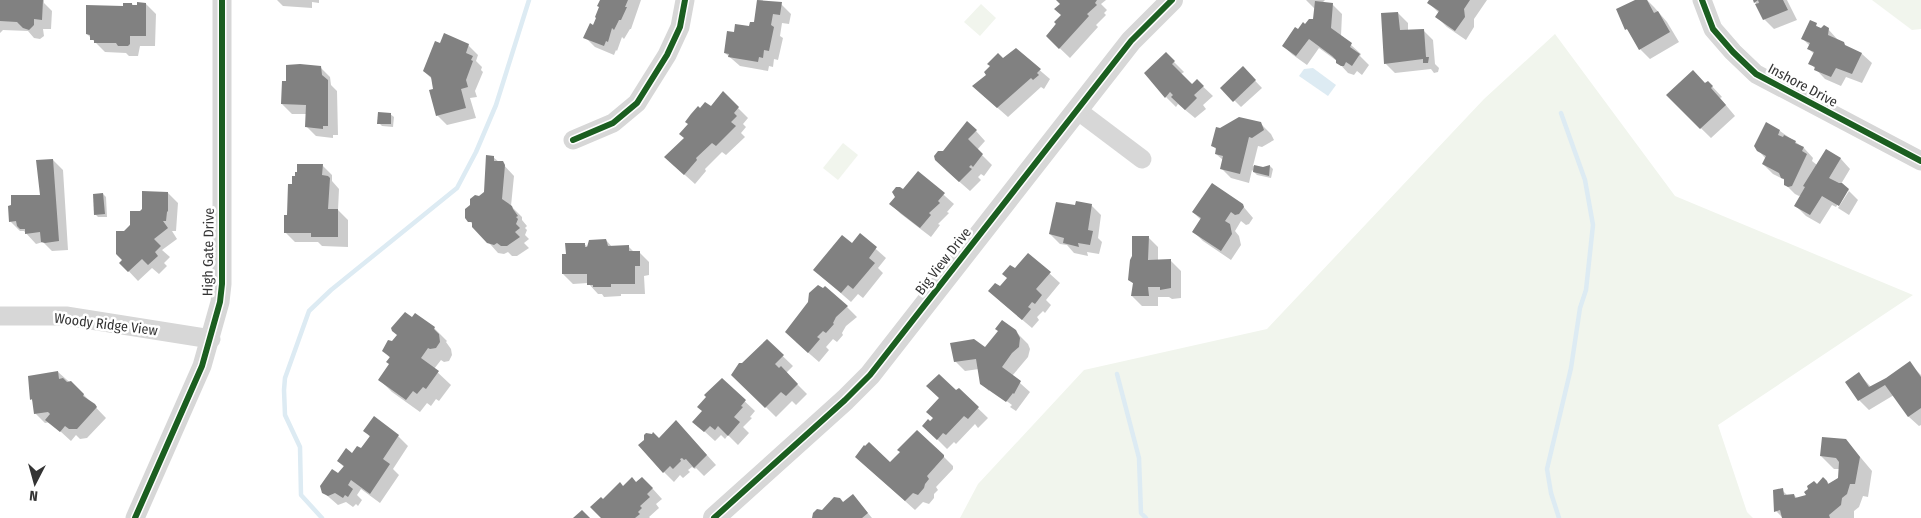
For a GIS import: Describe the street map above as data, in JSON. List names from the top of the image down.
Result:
{
  "streets": {
    "street": [
      "Inshore Drive",
      "High Gate Drive",
      "Big View Drive",
      "Woody Ridge View"
    ]
  },
  "crossings": [
    ["High Gate Drive", "Woody Ridge View"]
  ],
  "north": "bottom"
}
